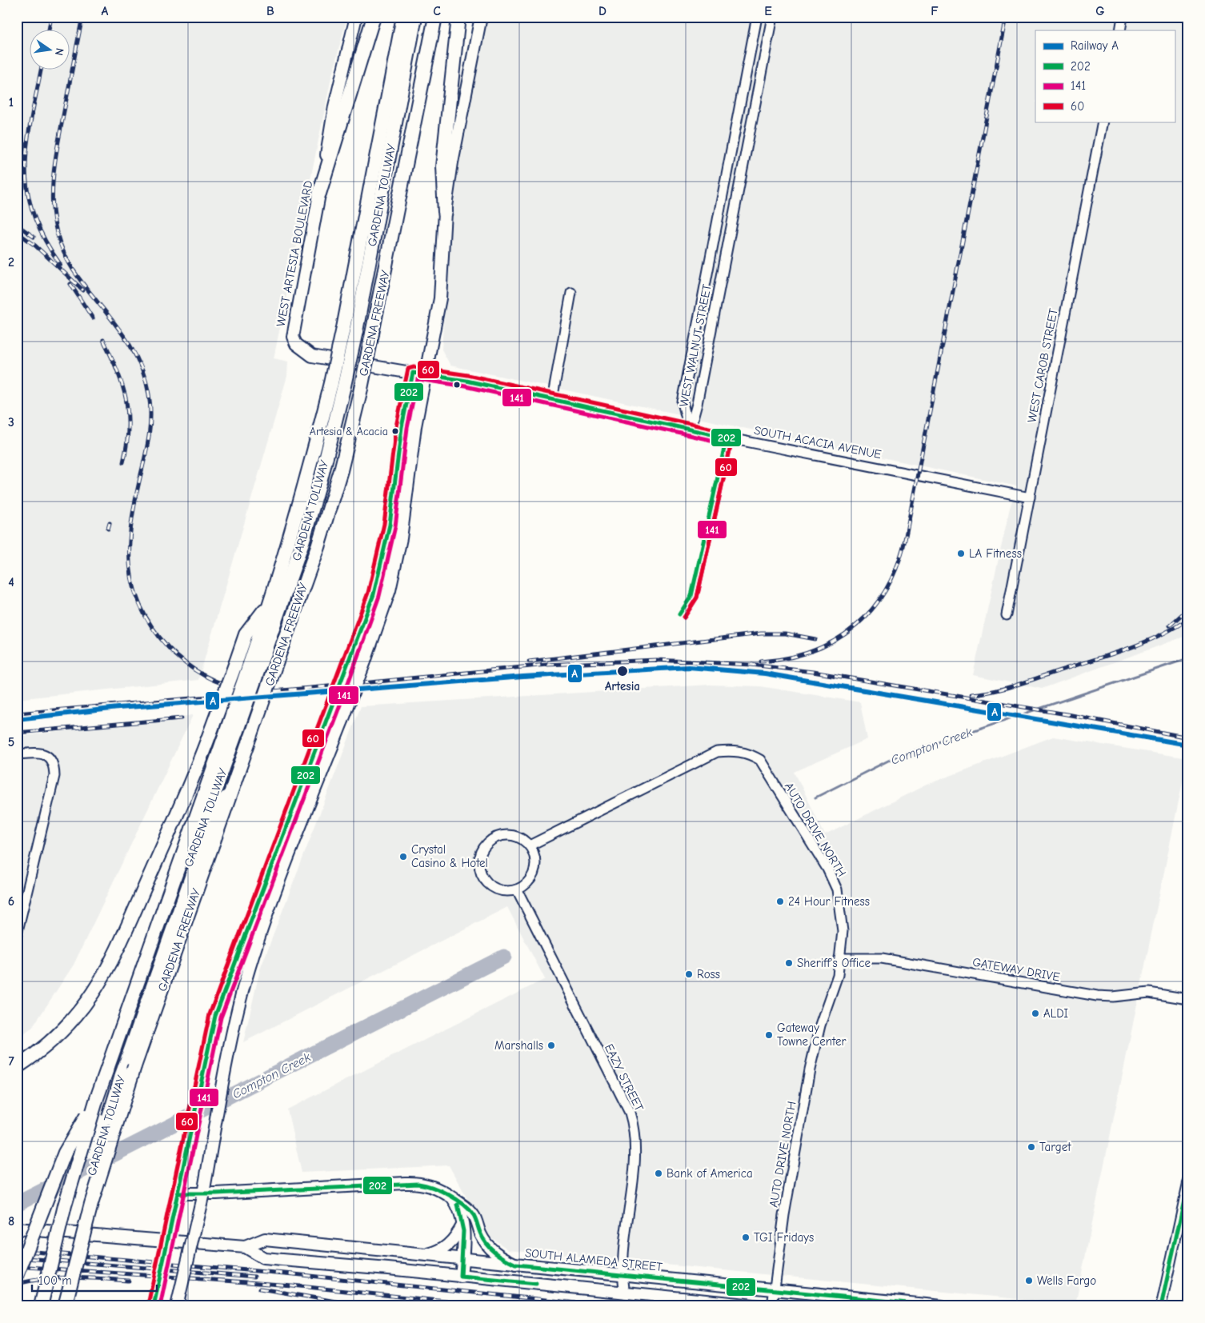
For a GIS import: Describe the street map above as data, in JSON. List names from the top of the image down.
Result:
{
  "streets": {
    "highway": ["GARDENA TOLLWAY", "GARDENA FREEWAY"],
    "main road": ["WEST ARTESIA BOULEVARD", "SOUTH ACACIA AVENUE", "SOUTH ALAMEDA STREET"],
    "street": [
      "WEST WALNUT STREET",
      "WEST CAROB STREET",
      "AUTO DRIVE NORTH",
      "GATEWAY DRIVE",
      "EAZY STREET"
    ]
  },
  "crossings": [
    ["GARDENA TOLLWAY", "GARDENA FREEWAY"],
    ["WEST ARTESIA BOULEVARD", "SOUTH ACACIA AVENUE"],
    ["WEST WALNUT STREET", "SOUTH ACACIA AVENUE"],
    ["WEST CAROB STREET", "SOUTH ACACIA AVENUE"],
    ["AUTO DRIVE NORTH", "GATEWAY DRIVE"],
    ["AUTO DRIVE NORTH", "EAZY STREET"],
    ["AUTO DRIVE NORTH", "SOUTH ALAMEDA STREET"],
    ["EAZY STREET", "SOUTH ALAMEDA STREET"]
  ],
  "water": ["Compton Creek"],
  "places": [
    "Artesia & Acacia",
    "LA Fitness",
    "Artesia",
    "Crystal Casino & Hotel",
    "24 Hour Fitness",
    "Sheriff's Office",
    "Ross",
    "ALDI",
    "Gateway Towne Center",
    "Marshalls",
    "Target",
    "Bank of America",
    "TGI Fridays",
    "Wells Fargo"
  ],
  "lines": [
    "transit line 60",
    "transit line 202",
    "transit line 141",
    "rail line A"
  ],
  "legend": [
    "Railway A",
    "202",
    "141",
    "60"
  ],
  "scale_bar": "100 m",
  "north": "right",
  "grid": {
    "columns": [
      "A",
      "B",
      "C",
      "D",
      "E",
      "F",
      "G"
    ],
    "rows": [
      "1",
      "2",
      "3",
      "4",
      "5",
      "6",
      "7",
      "8"
    ]
  }
}
